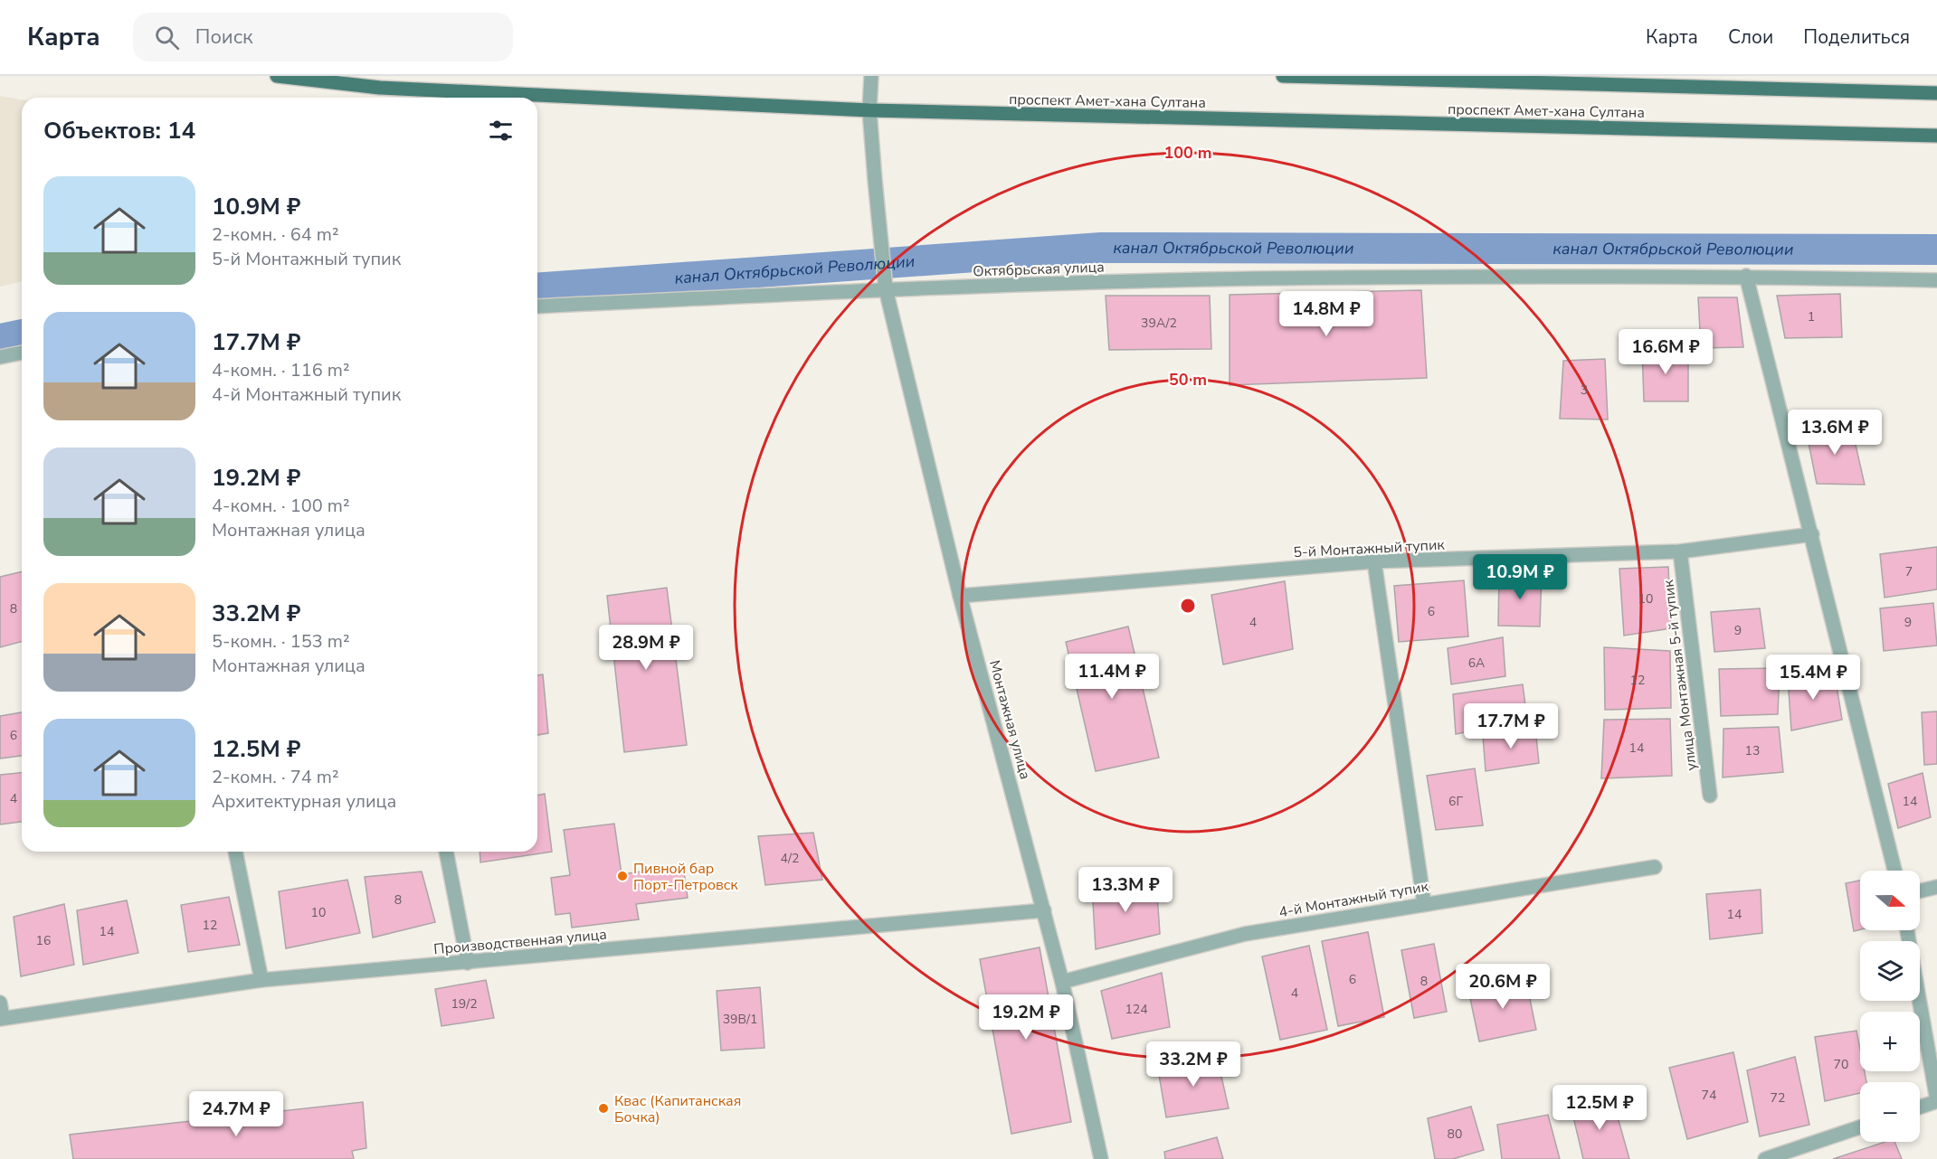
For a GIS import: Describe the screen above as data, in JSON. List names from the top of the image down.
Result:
{
  "streets": {
    "main road": ["проспект Амет-хана Султана"],
    "street": [
      "Октябрьская улица",
      "5-й Монтажный тупик",
      "улица Монтажная 5-й тупик",
      "Монтажная улица",
      "4-й Монтажный тупик",
      "Производственная улица"
    ]
  },
  "crossings": [
    ["проспект Амет-хана Султана", "Монтажная улица"],
    ["Октябрьская улица", "Монтажная улица"],
    ["5-й Монтажный тупик", "улица Монтажная 5-й тупик"],
    ["5-й Монтажный тупик", "Монтажная улица"],
    ["Монтажная улица", "4-й Монтажный тупик"],
    ["Монтажная улица", "Производственная улица"]
  ],
  "water": ["канал Октябрьской Революции"],
  "places": ["Пивной бар Порт-Петровск", "Квас (Капитанская Бочка)"],
  "house_numbers": [
    "1",
    "39А/2",
    "3",
    "7",
    "10",
    "8",
    "6",
    "4",
    "9",
    "9",
    "6А",
    "12",
    "6",
    "14",
    "13",
    "4",
    "6Г",
    "14",
    "4/2",
    "8",
    "10",
    "14",
    "12",
    "14",
    "16",
    "6",
    "8",
    "4",
    "19/2",
    "124",
    "39В/1",
    "70",
    "74",
    "72",
    "80"
  ],
  "north": "right",
  "page": {
    "header": "Карта",
    "search": "Поиск",
    "nav": ["Карта", "Слои", "Поделиться"],
    "heading": "Объектов: 14",
    "list": [
      {
        "name": "10.9M ₽",
        "note": "2-комн. · 64 m² · 5-й Монтажный тупик"
      },
      {
        "name": "17.7M ₽",
        "note": "4-комн. · 116 m² · 4-й Монтажный тупик"
      },
      {
        "name": "19.2M ₽",
        "note": "4-комн. · 100 m² · Монтажная улица"
      },
      {
        "name": "33.2M ₽",
        "note": "5-комн. · 153 m² · Монтажная улица"
      },
      {
        "name": "12.5M ₽",
        "note": "2-комн. · 74 m² · Архитектурная улица"
      }
    ],
    "price": [
      "14.8M ₽",
      "16.6M ₽",
      "13.6M ₽",
      "10.9M ₽",
      "28.9M ₽",
      "11.4M ₽",
      "15.4M ₽",
      "17.7M ₽",
      "13.3M ₽",
      "20.6M ₽",
      "19.2M ₽",
      "33.2M ₽",
      "12.5M ₽",
      "24.7M ₽"
    ],
    "map_buttons": ["+", "−"]
  },
  "rings": ["100 m", "50 m"]
}
